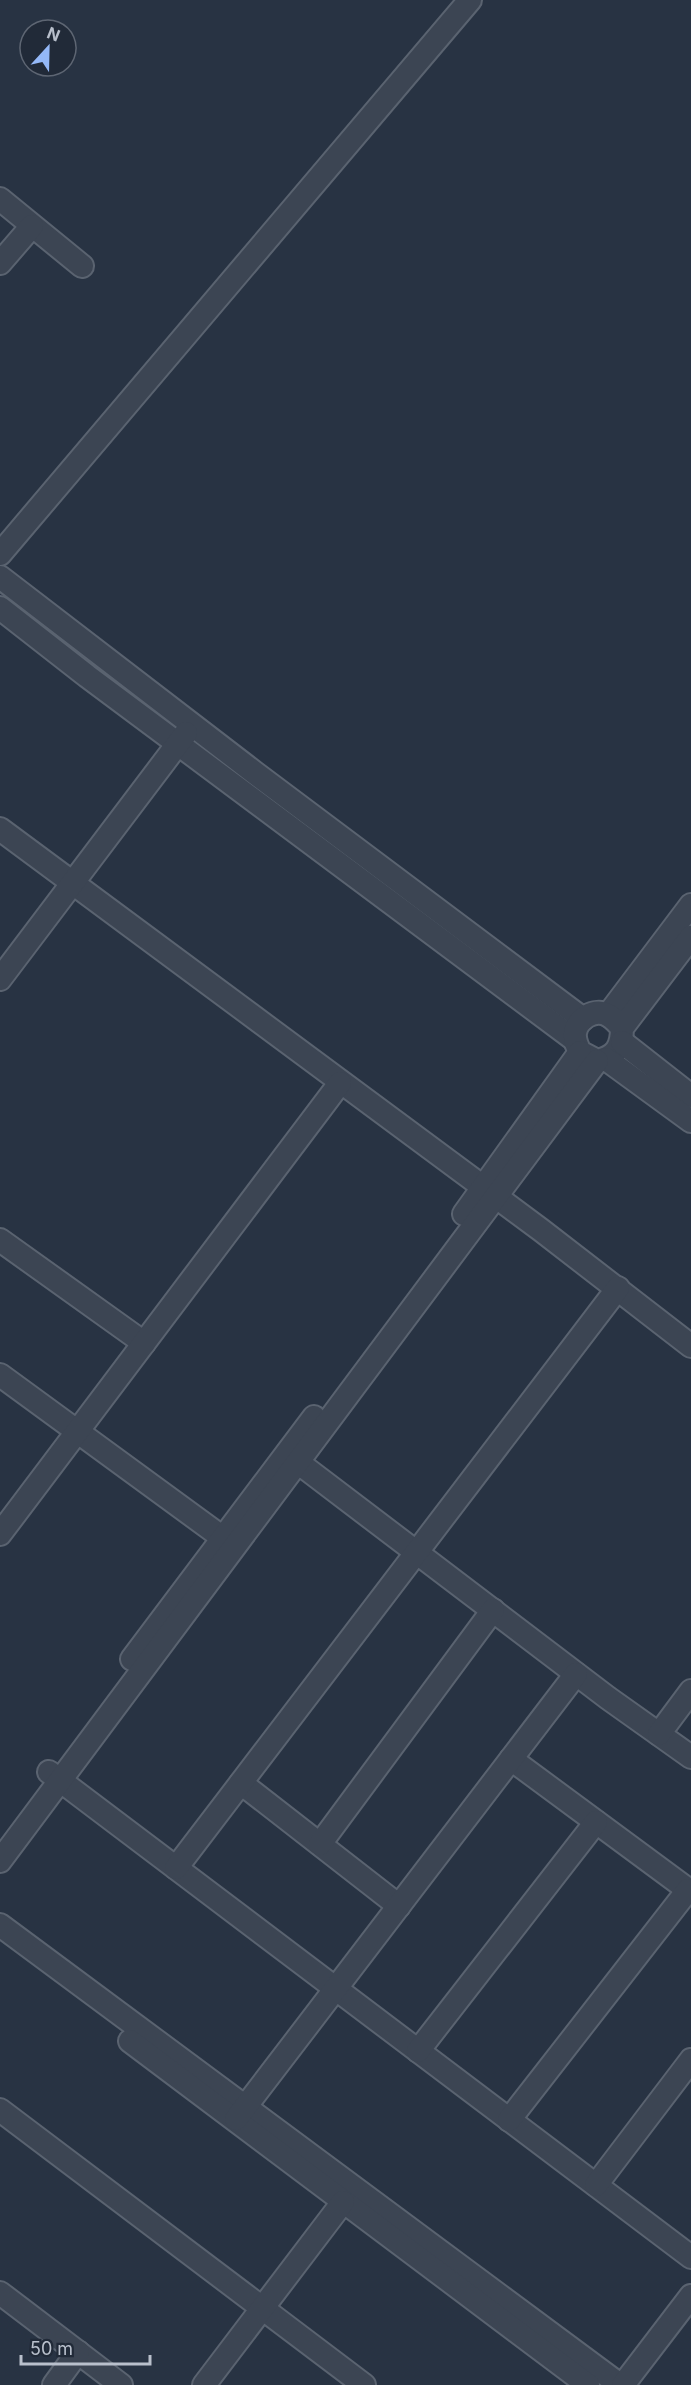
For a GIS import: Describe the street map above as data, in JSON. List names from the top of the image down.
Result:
{
  "scale_bar": "50 m",
  "north": "top"
}
